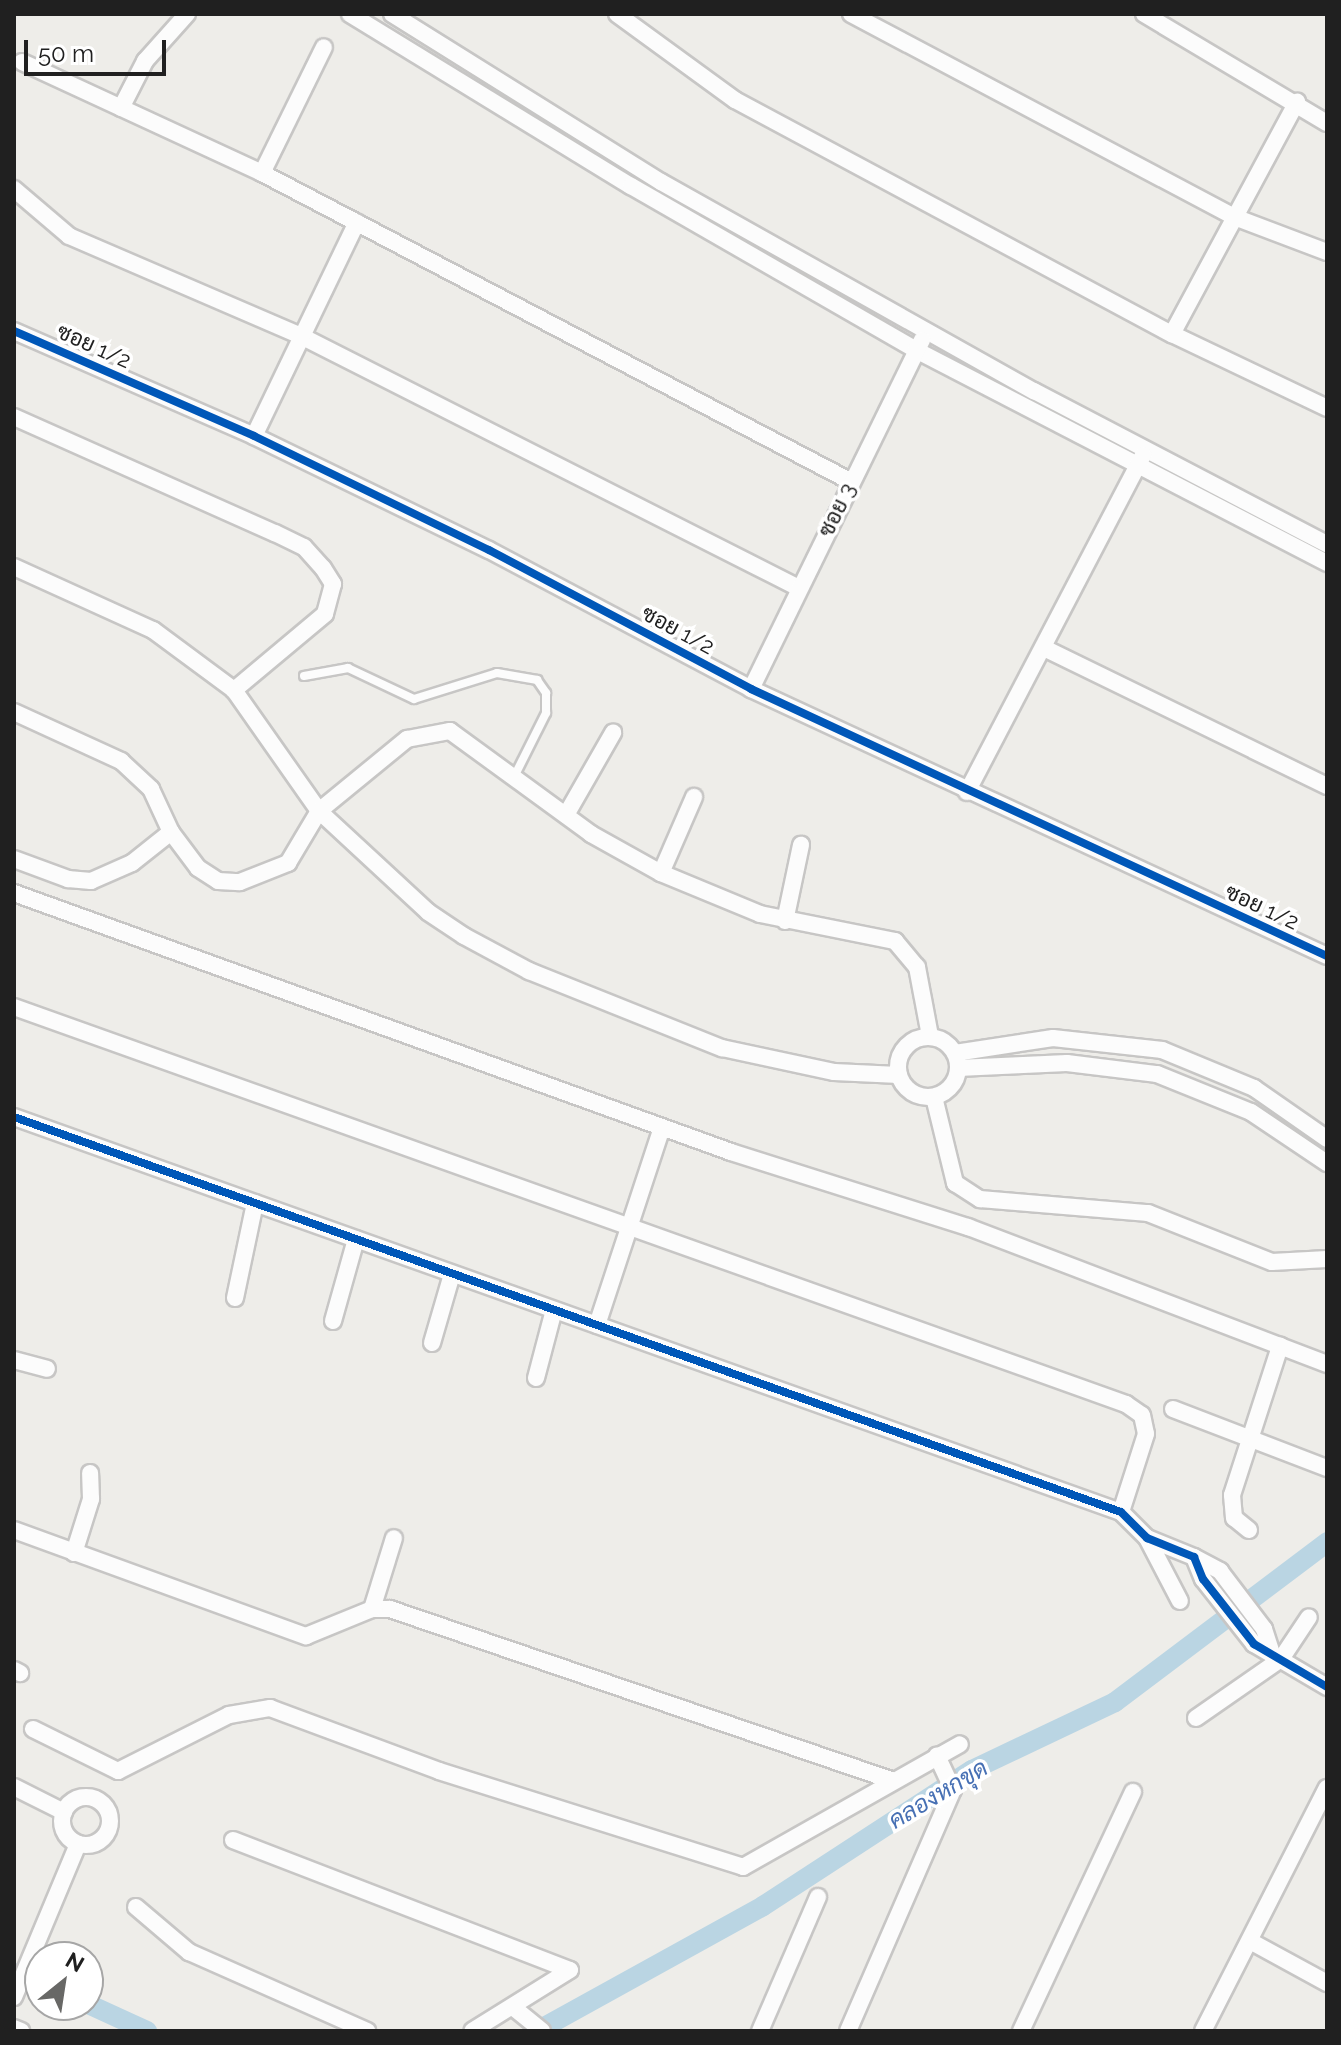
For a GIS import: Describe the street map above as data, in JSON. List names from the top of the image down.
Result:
{
  "streets": {
    "street": ["ซอย 1/2", "ซอย 3"]
  },
  "crossings": [
    ["ซอย 1/2", "ซอย 3"]
  ],
  "water": ["คลองหกขุด"],
  "scale_bar": "50 m",
  "north": "top right"
}
